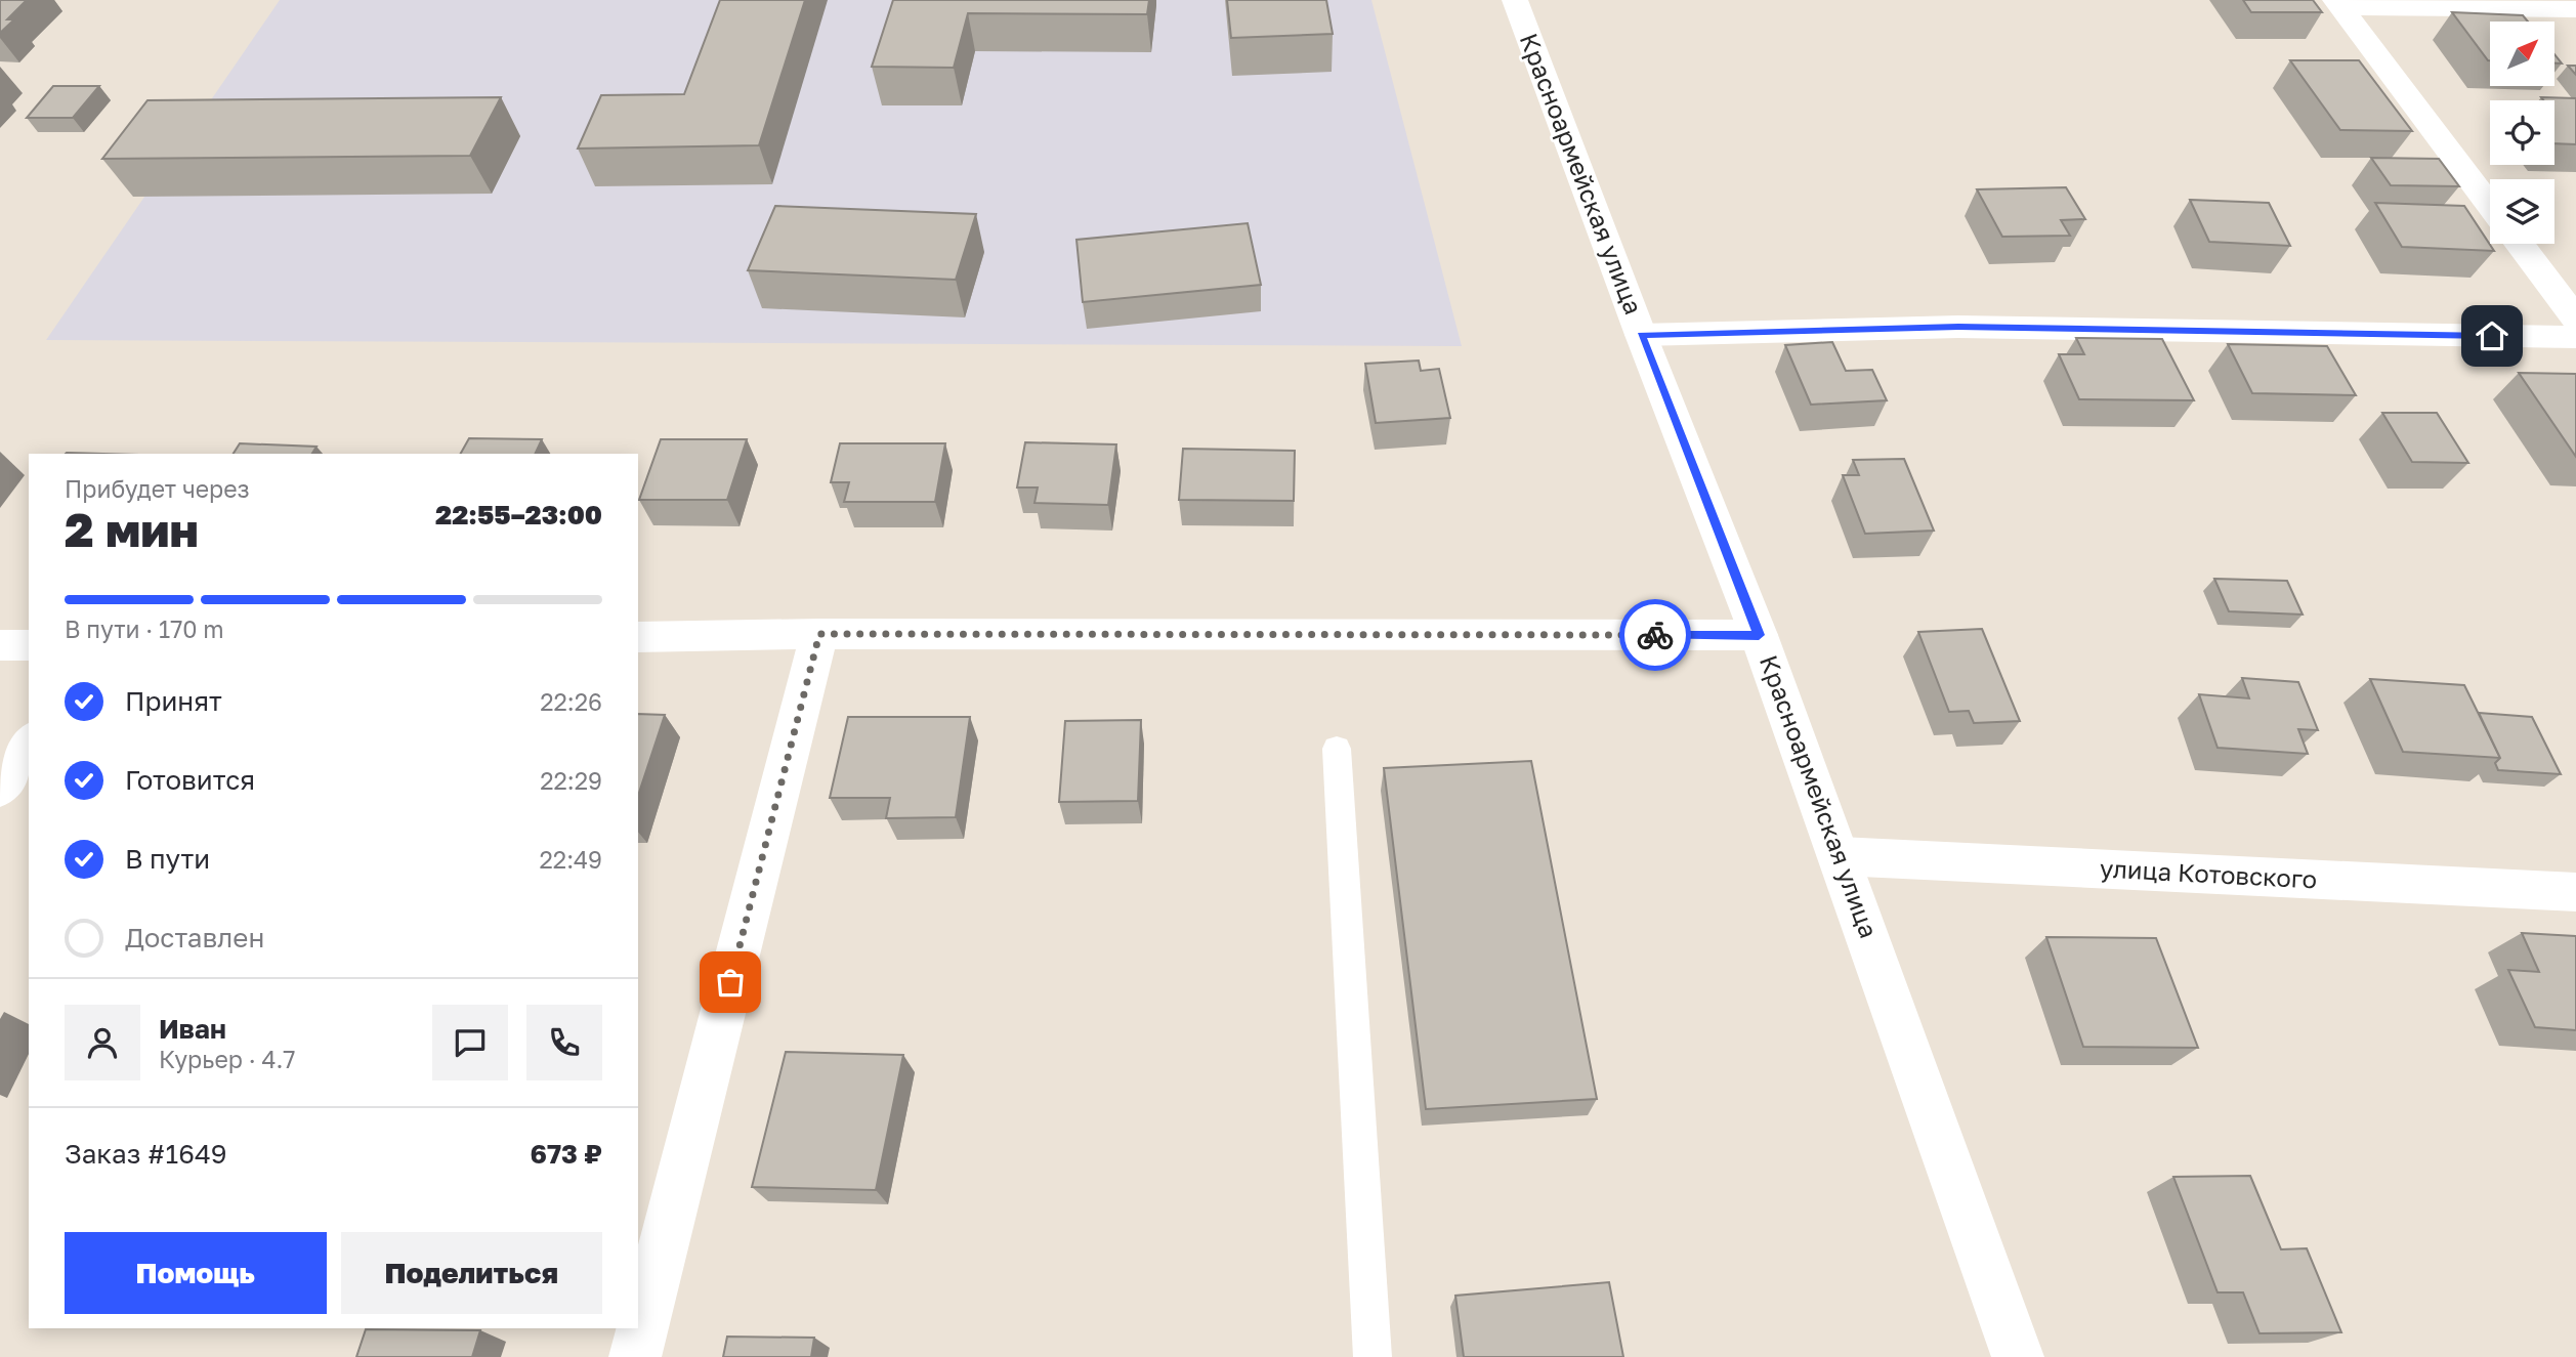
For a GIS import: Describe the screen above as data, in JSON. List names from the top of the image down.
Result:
{
  "streets": {
    "street": ["Красноармейская улица", "улица Котовского"]
  },
  "crossings": [
    ["Красноармейская улица", "улица Котовского"]
  ],
  "north": "top right",
  "page": {
    "heading": ["2 мин", "Прибудет через", "22:55–23:00"],
    "panel": [
      "Иван",
      "Курьер · 4.7",
      "Заказ #1649",
      "673 ₽"
    ],
    "bar": "В пути · 170 m",
    "list": [
      ["Принят", "22:26"],
      ["Готовится", "22:29"],
      ["В пути", "22:49"],
      "Доставлен"
    ],
    "buttons": ["Помощь", "Поделиться"]
  }
}
